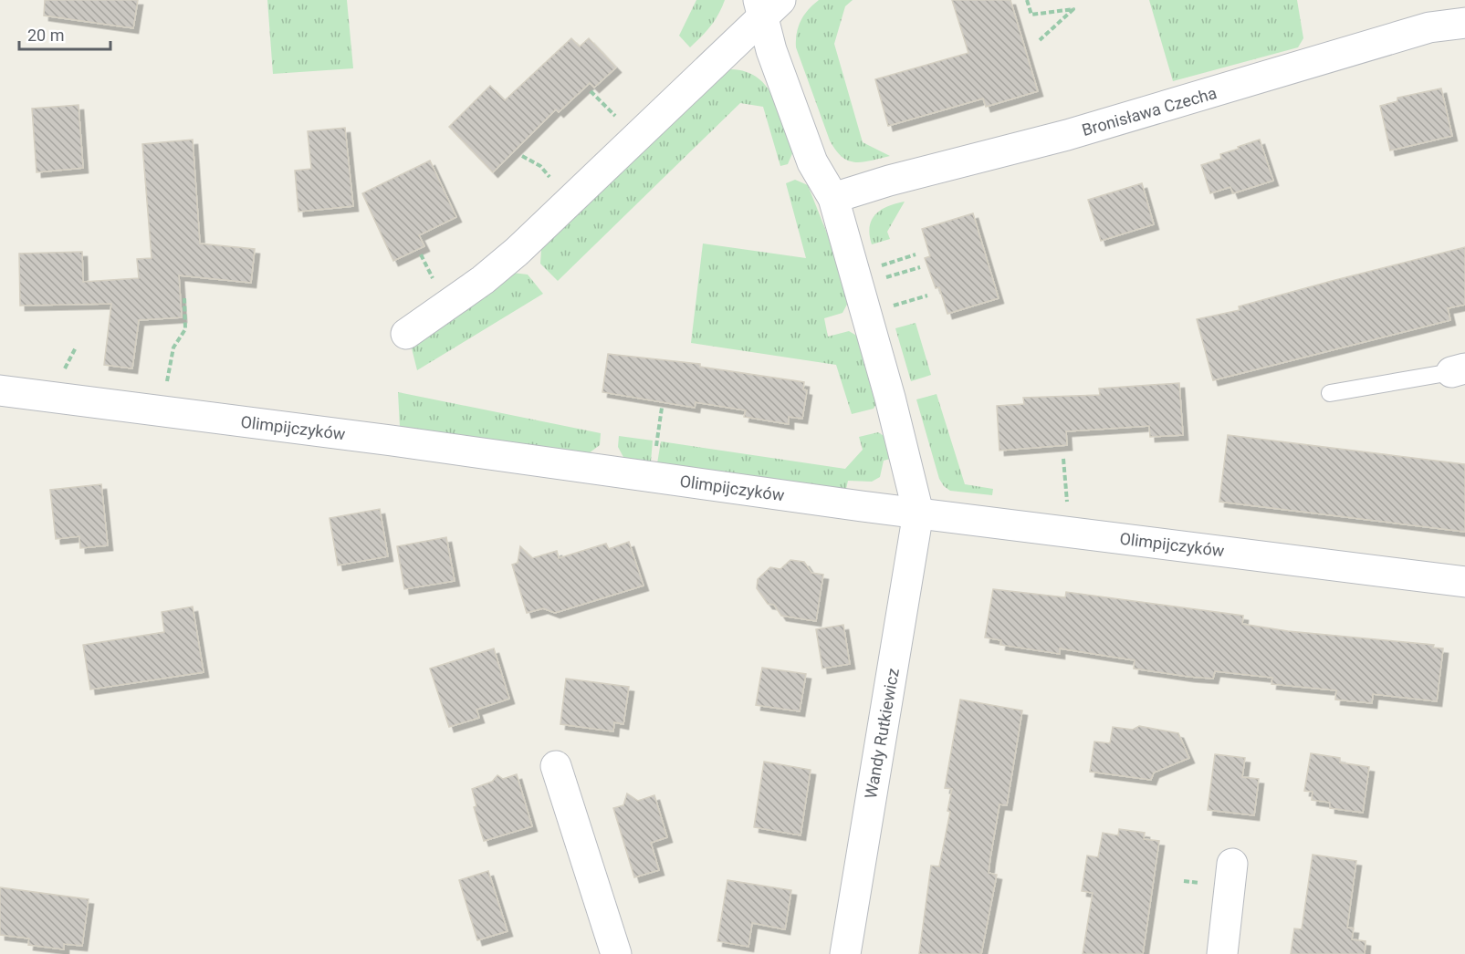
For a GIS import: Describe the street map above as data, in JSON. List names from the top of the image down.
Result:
{
  "streets": {
    "street": ["Bronisława Czecha", "Olimpijczyków", "Wandy Rutkiewicz"]
  },
  "crossings": [
    ["Olimpijczyków", "Wandy Rutkiewicz"]
  ],
  "scale_bar": "20 m"
}
